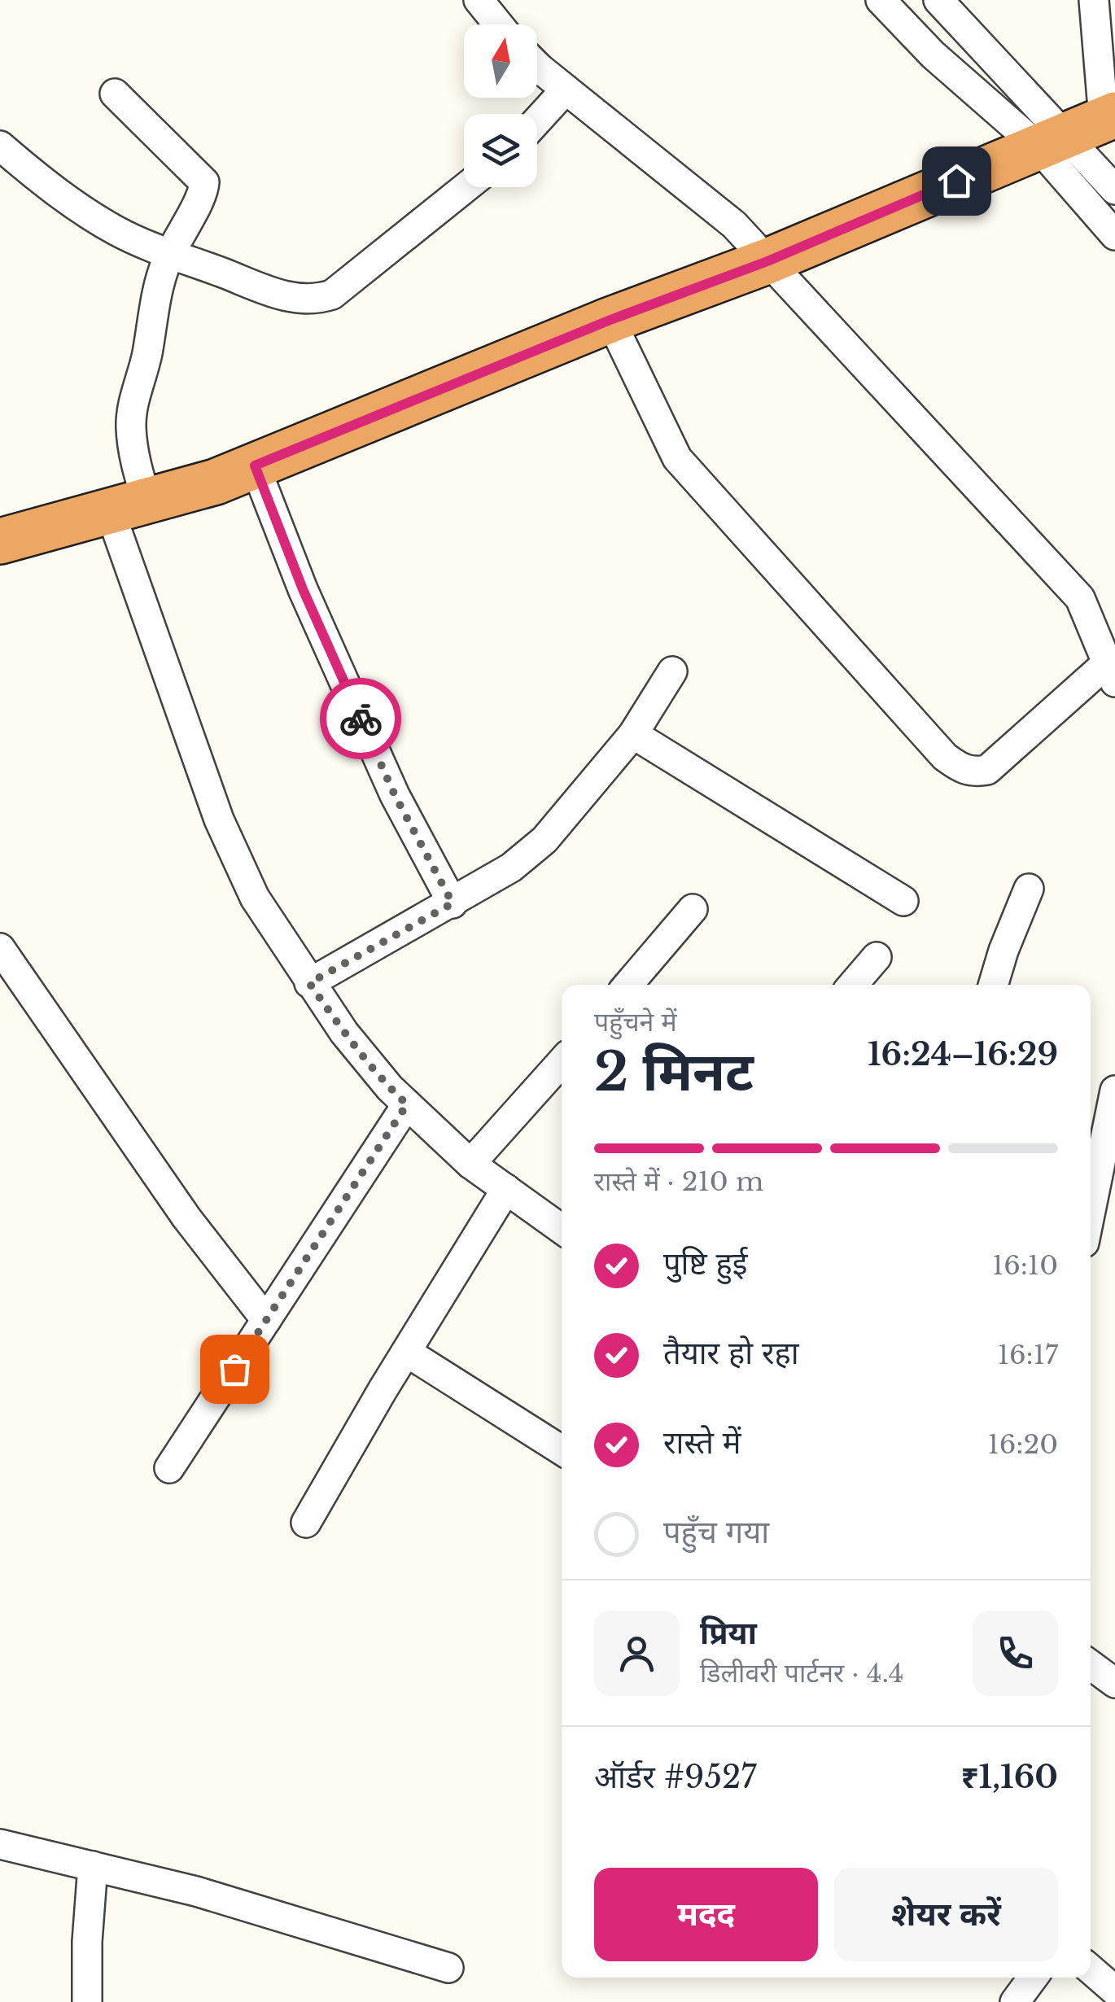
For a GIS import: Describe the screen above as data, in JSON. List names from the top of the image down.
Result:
{
  "north": "top",
  "page": {
    "heading": ["2 मिनट", "पहुँचने में", "16:24–16:29"],
    "panel": [
      "प्रिया",
      "डिलीवरी पार्टनर · 4.4",
      "ऑर्डर #9527",
      "₹1,160"
    ],
    "bar": "रास्ते में · 210 m",
    "list": [
      ["पुष्टि हुई", "16:10"],
      ["तैयार हो रहा", "16:17"],
      ["रास्ते में", "16:20"],
      "पहुँच गया"
    ],
    "buttons": ["मदद", "शेयर करें"]
  }
}
